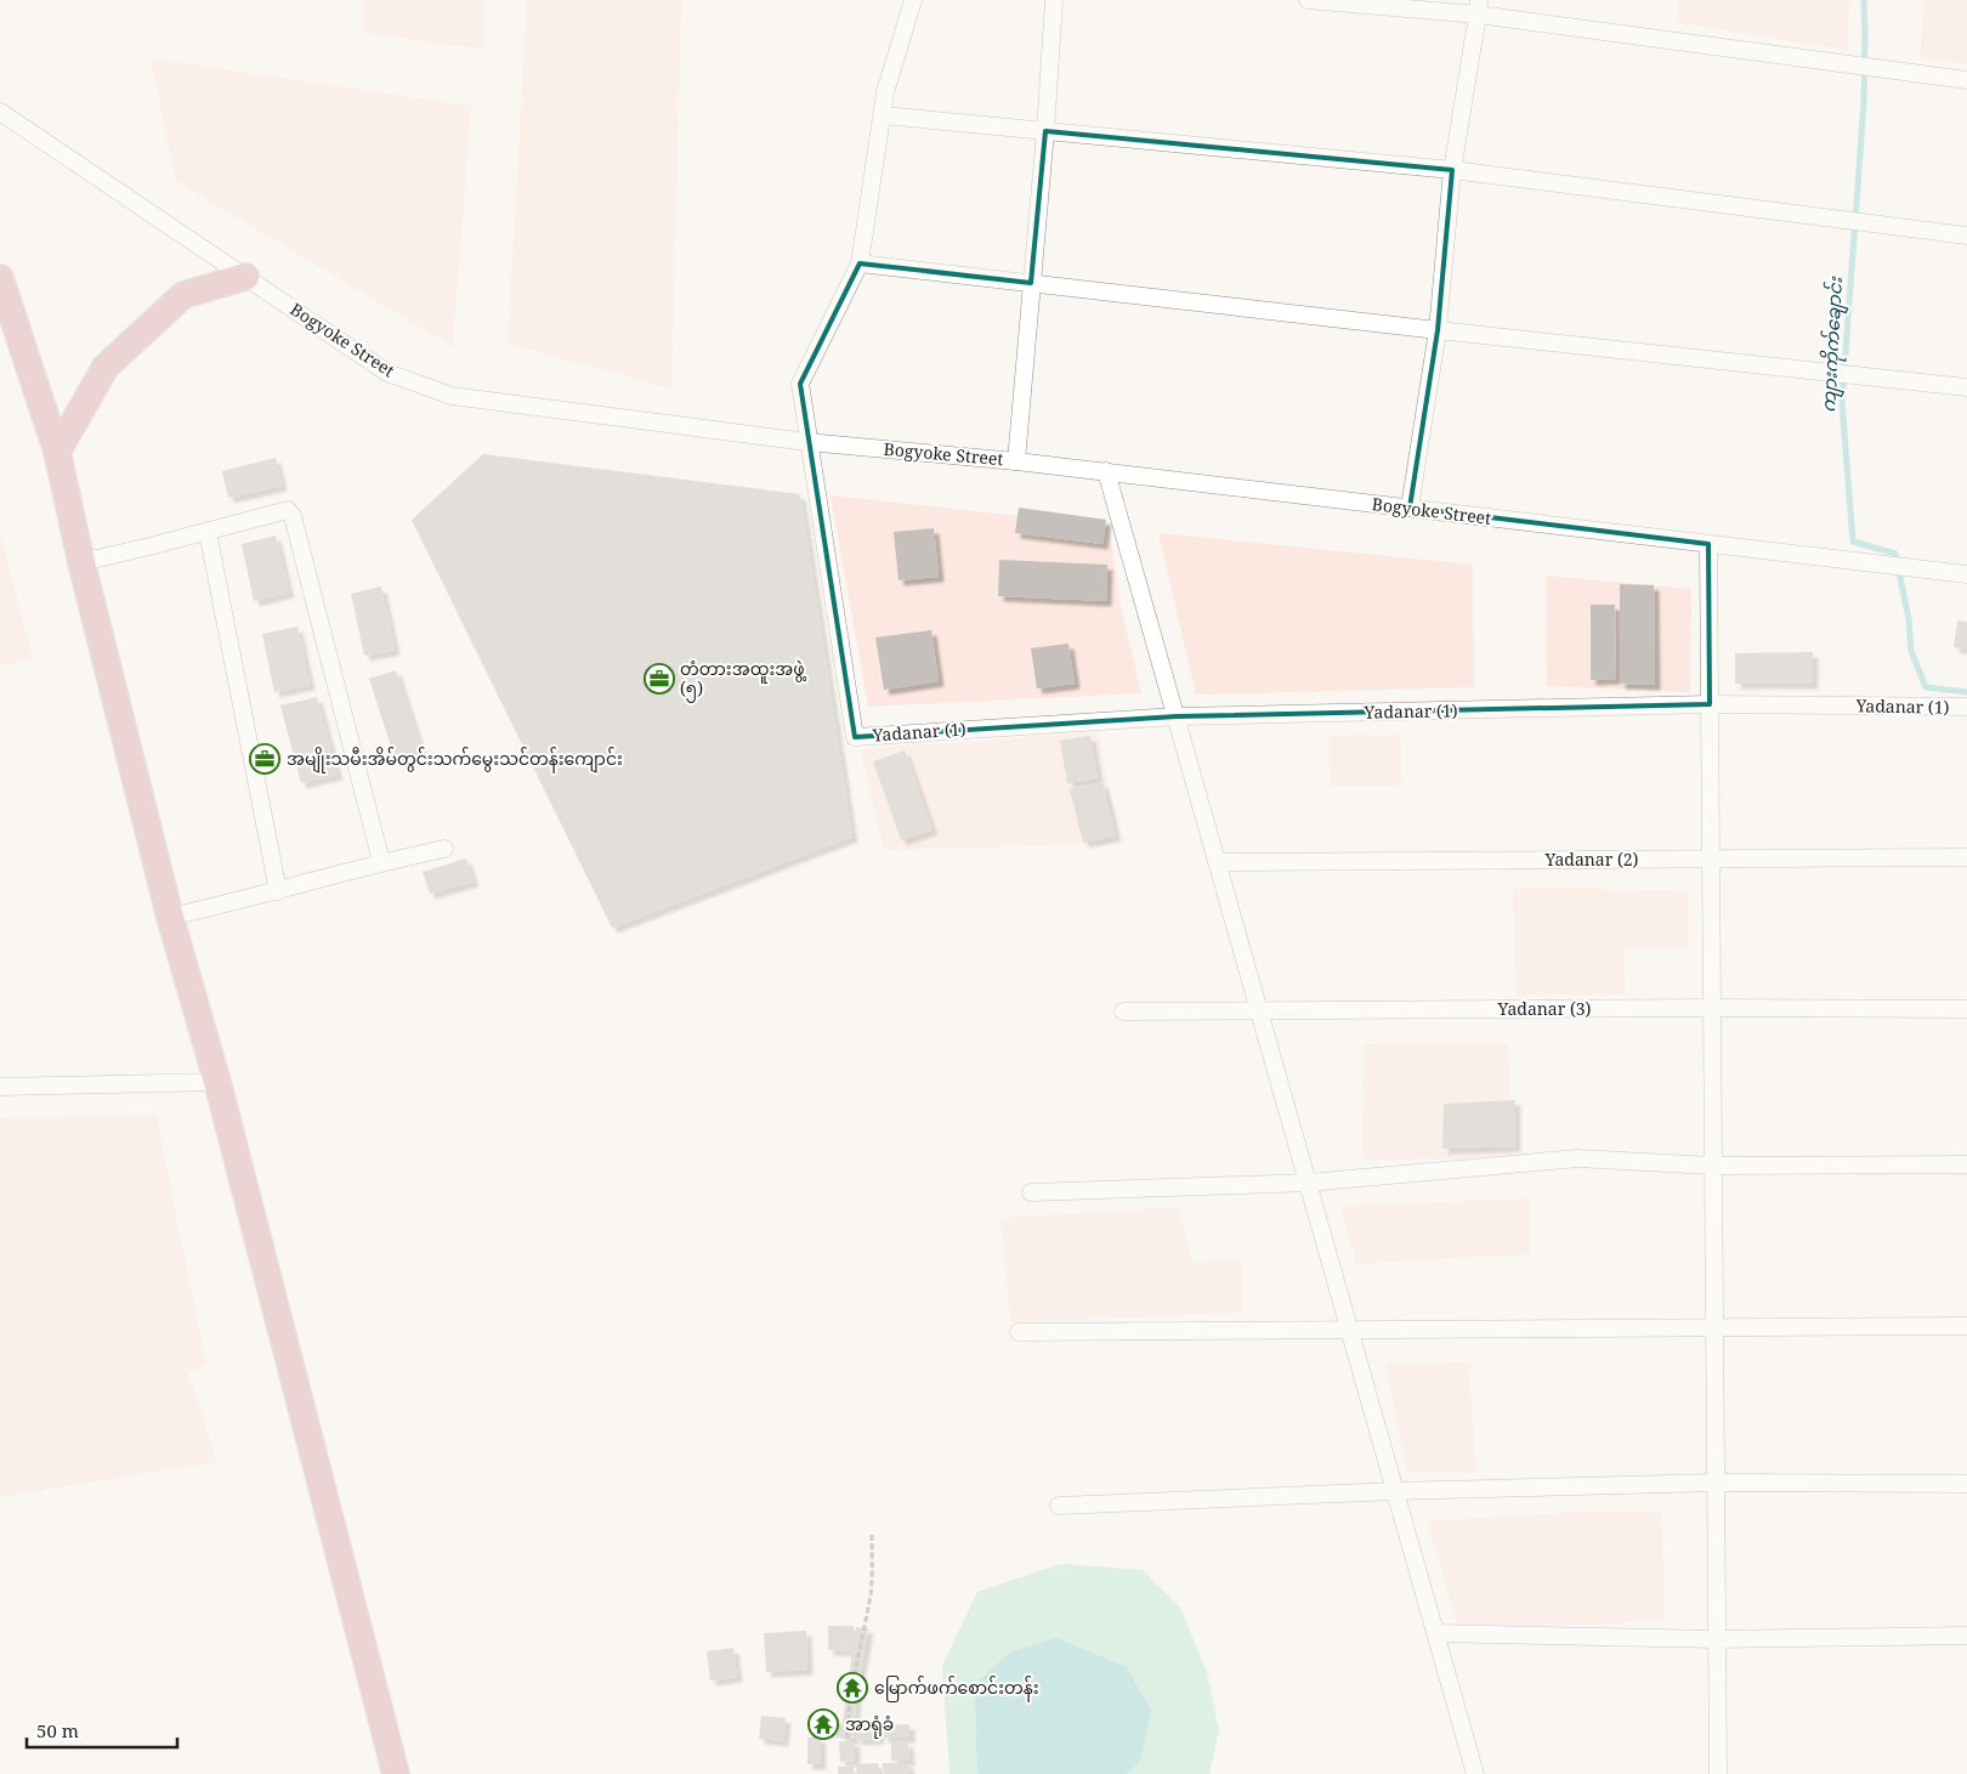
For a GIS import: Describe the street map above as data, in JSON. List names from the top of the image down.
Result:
{
  "streets": {
    "street": [
      "Bogyoke Street",
      "Yadanar (1)",
      "Yadanar (2)",
      "Yadanar (3)"
    ]
  },
  "crossings": [
    ["Bogyoke Street", "Yadanar (1)"]
  ],
  "water": ["ကျားကိုက်ချောင်း"],
  "places": {
    "office": ["တံတားအထူးအဖွဲ့ (၅)", "အမျိုးသမီးအိမ်တွင်းသက်မွေးသင်တန်းကျောင်း"],
    "temple": ["မြောက်ဖက်စောင်းတန်း", "အာရုံခံ"]
  },
  "scale_bar": "50 m"
}
